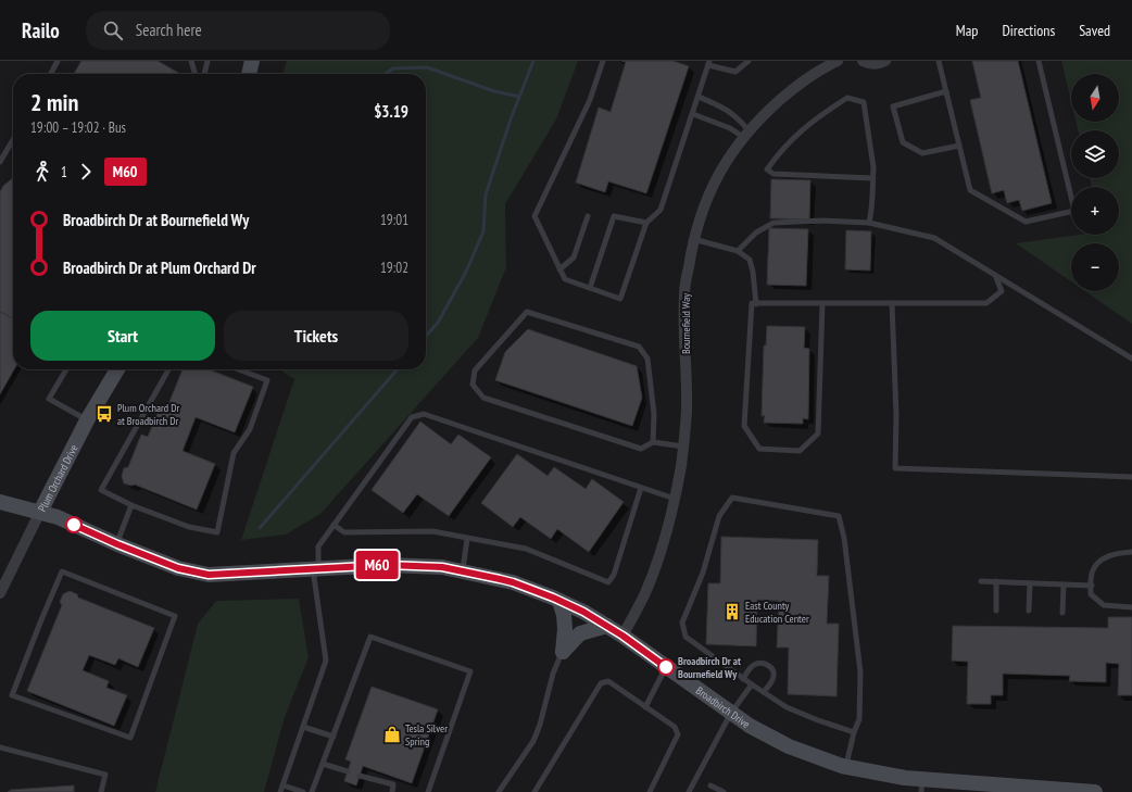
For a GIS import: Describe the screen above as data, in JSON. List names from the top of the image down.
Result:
{
  "streets": {
    "street": ["Bournefield Way", "Plum Orchard Drive", "Broadbirch Drive"]
  },
  "crossings": [
    ["Bournefield Way", "Broadbirch Drive"],
    ["Plum Orchard Drive", "Broadbirch Drive"]
  ],
  "places": {
    "bus stop": ["Plum Orchard Dr at Broadbirch Dr"],
    "building": ["East County Education Center"],
    "other": ["Broadbirch Dr at Bournefield Wy"],
    "shop": ["Tesla Silver Spring"]
  },
  "lines": ["bus line M60"],
  "north": "bottom",
  "page": {
    "header": "Railo",
    "search": "Search here",
    "nav": ["Map", "Directions", "Saved"],
    "on_map": "M60",
    "map_buttons": ["+", "−"],
    "heading": ["2 min", "19:00 – 19:02 · Bus", "$3.19"],
    "legs": ["1", "M60"],
    "list": [
      {
        "name": "Broadbirch Dr at Bournefield Wy",
        "value": "19:01"
      },
      {
        "name": "Broadbirch Dr at Plum Orchard Dr",
        "value": "19:02"
      }
    ],
    "buttons": ["Start", "Tickets"]
  }
}
